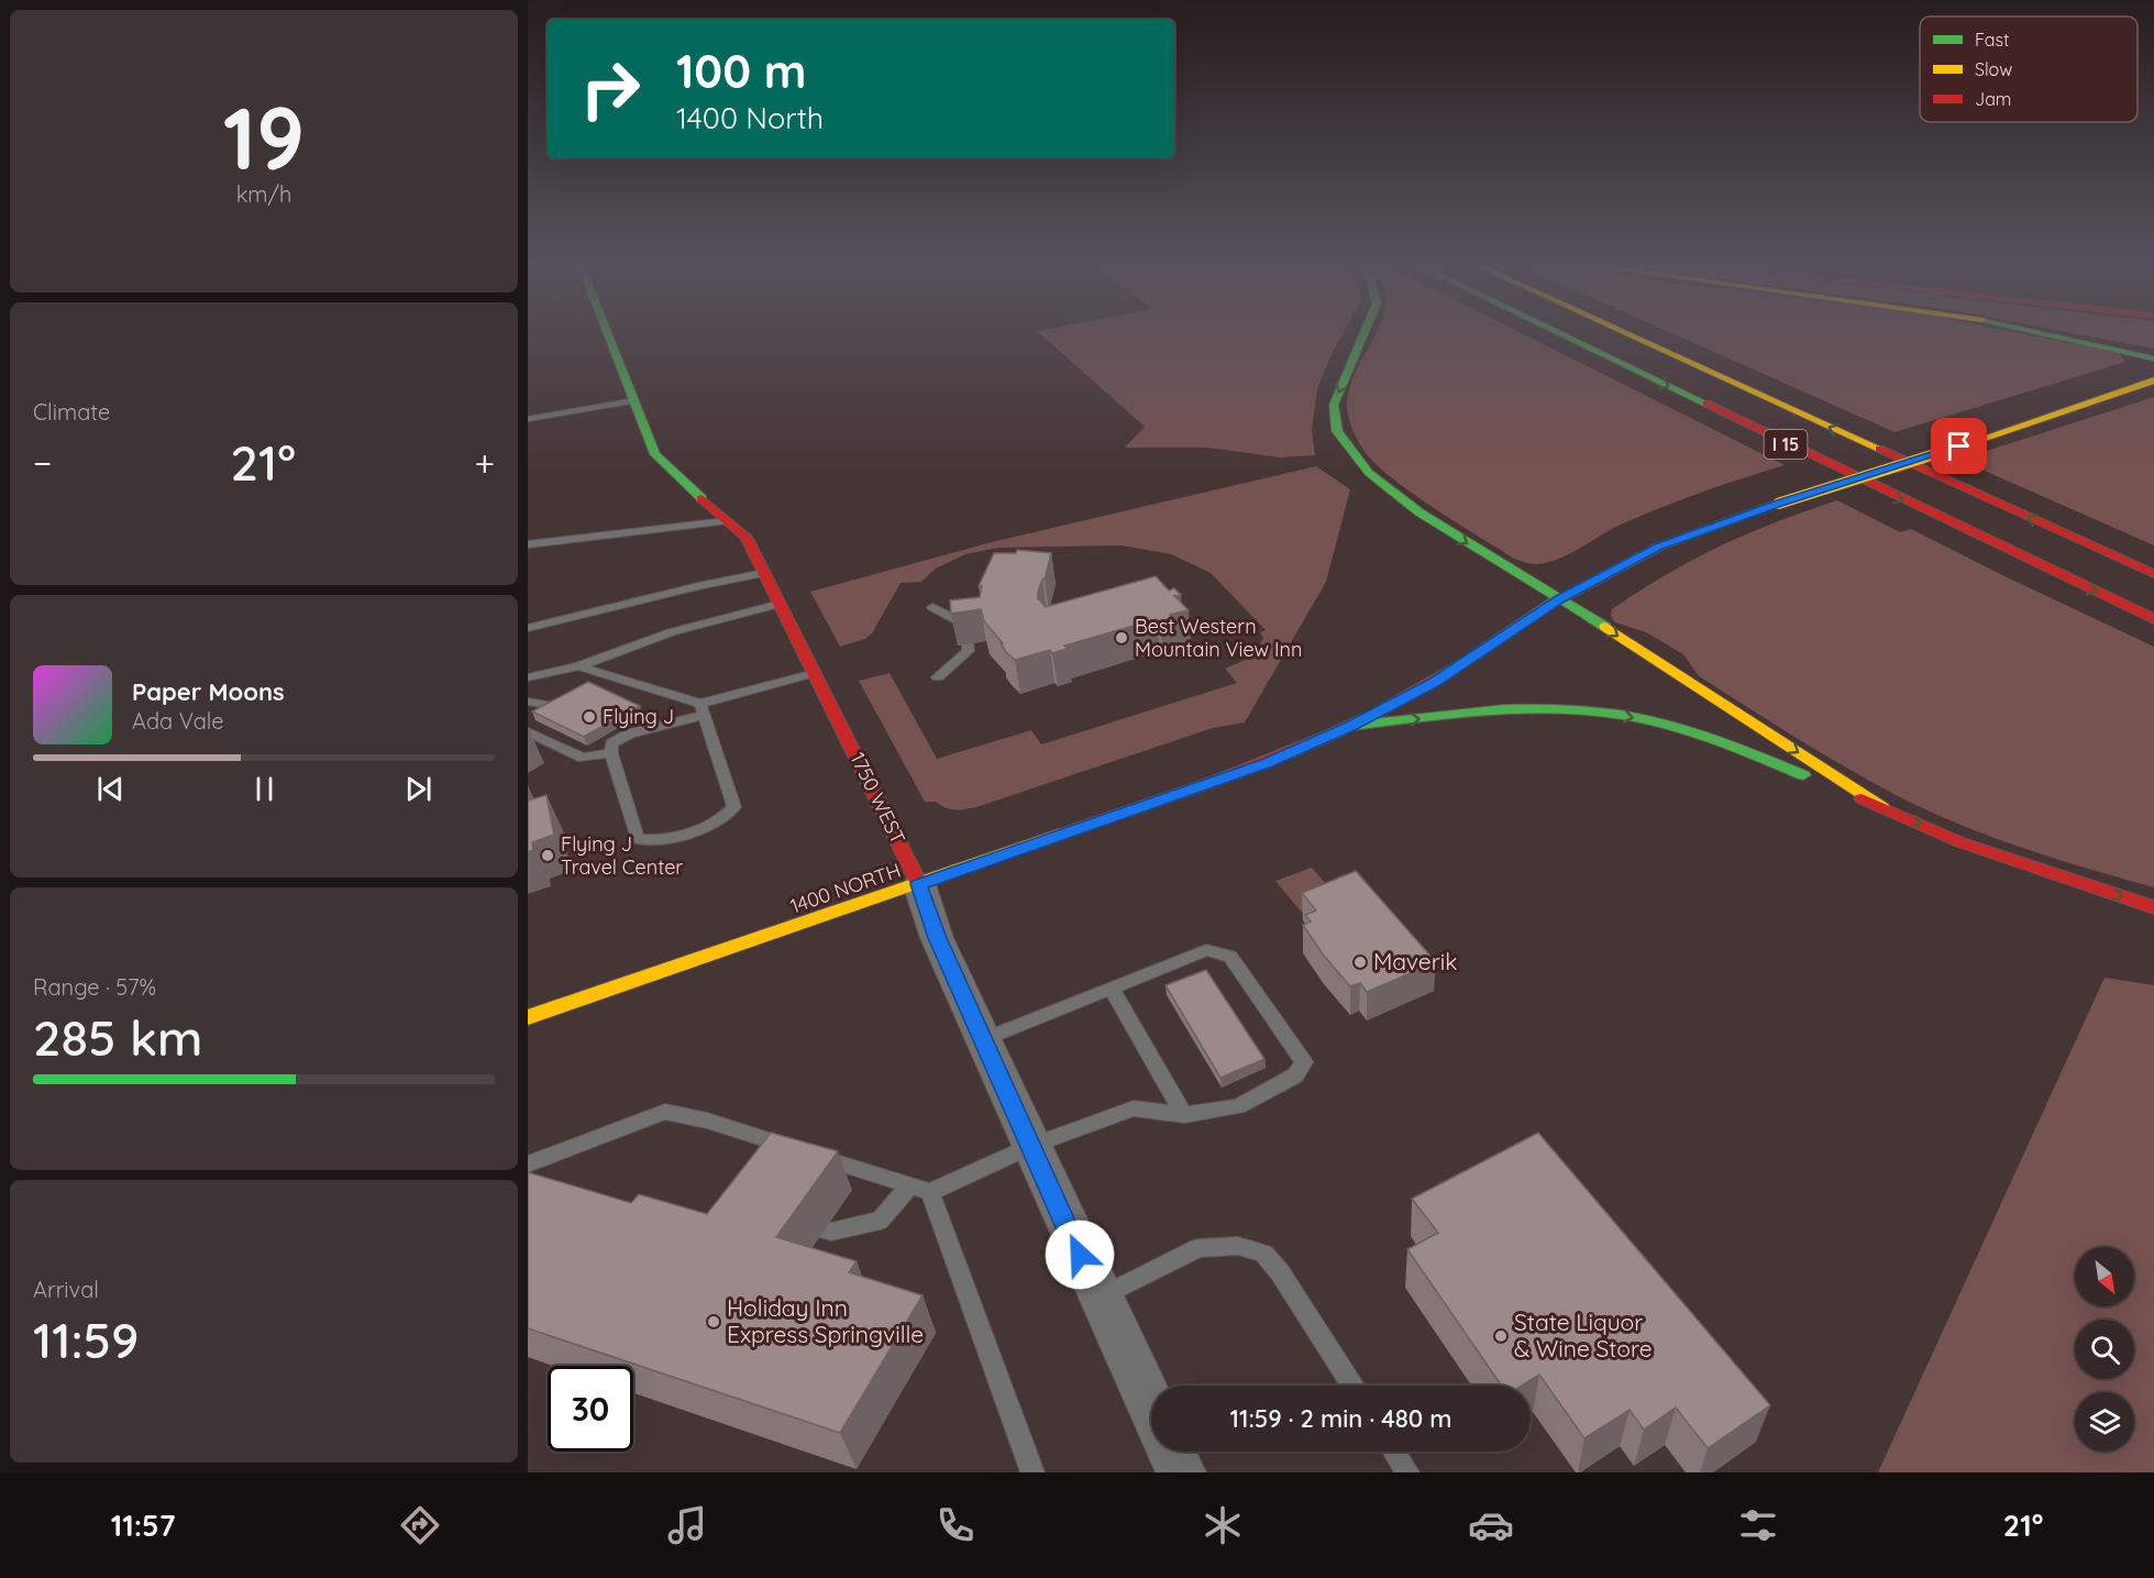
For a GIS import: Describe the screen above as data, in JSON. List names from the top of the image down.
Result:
{
  "streets": {
    "main road": ["I 15", "1750 WEST", "1400 NORTH"]
  },
  "crossings": [
    ["1750 WEST", "1400 NORTH"]
  ],
  "places": [
    "Best Western Mountain View Inn",
    "Flying J",
    "Flying J Travel Center",
    "Maverik",
    "Holiday Inn Express Springville",
    "State Liquor & Wine Store"
  ],
  "legend": ["Fast", "Slow", "Jam"],
  "north": "bottom right",
  "page": {
    "tile": [
      ["19", "km/h"],
      "Climate",
      ["Range · 57%", "285 km"],
      ["Arrival", "11:59"]
    ],
    "turn": ["100 m", "1400 North"],
    "heat": ["−", "21°", "+"],
    "song": ["Paper Moons", "Ada Vale"],
    "limit": "30",
    "trip": "11:59 · 2 min · 480 m",
    "tabs": ["11:57", "21°"]
  }
}
